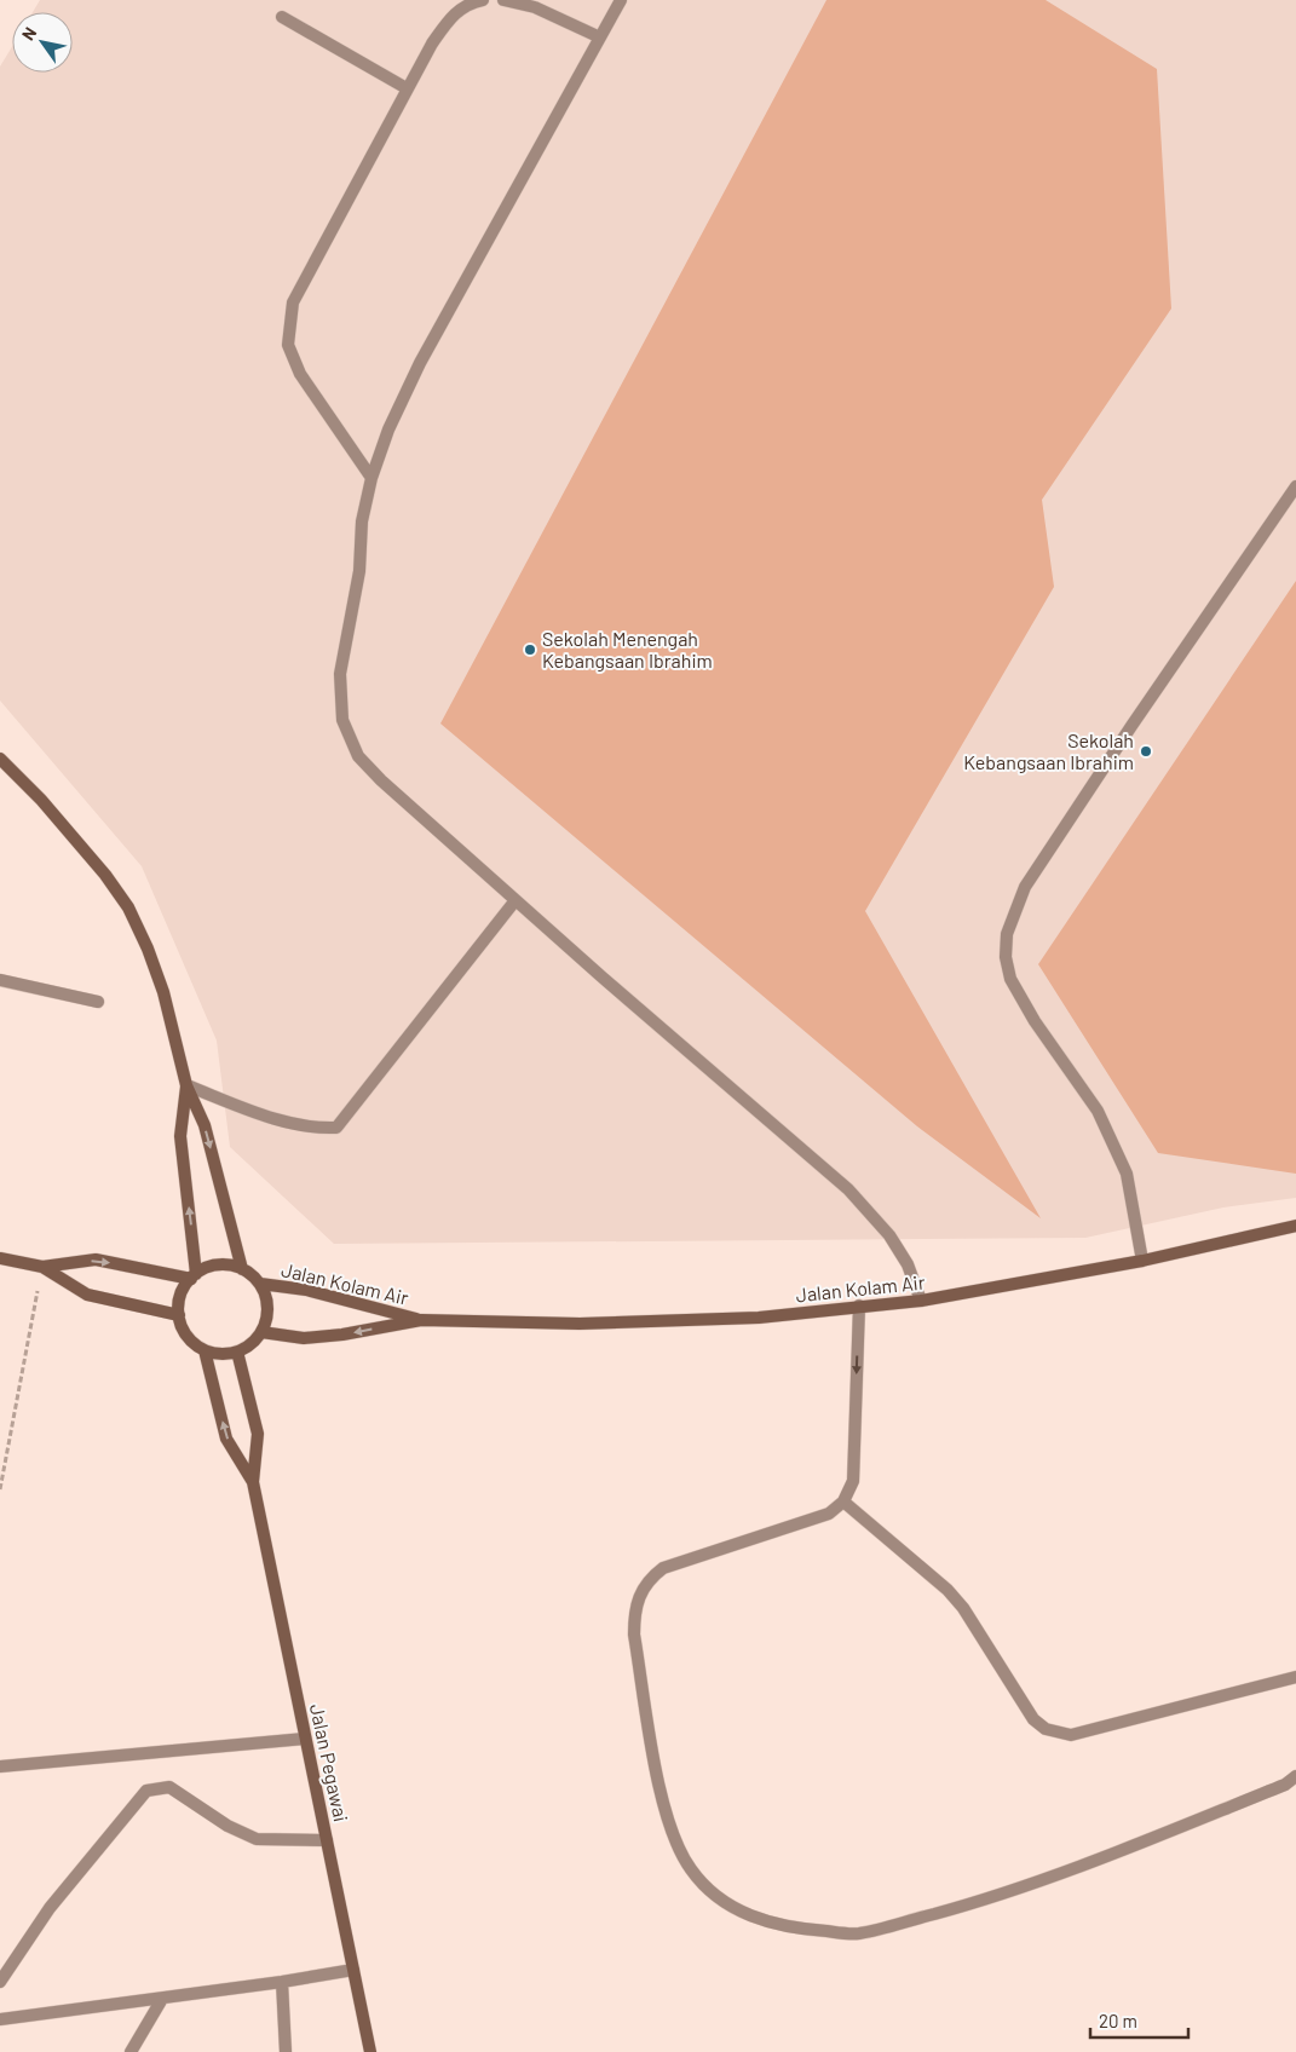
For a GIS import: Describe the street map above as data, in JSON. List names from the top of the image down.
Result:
{
  "streets": {
    "main road": ["Jalan Kolam Air", "Jalan Pegawai"]
  },
  "crossings": [
    ["Jalan Kolam Air", "Jalan Pegawai"]
  ],
  "places": ["Sekolah Menengah Kebangsaan Ibrahim", "Sekolah Kebangsaan Ibrahim"],
  "scale_bar": "20 m",
  "north": "top left"
}
